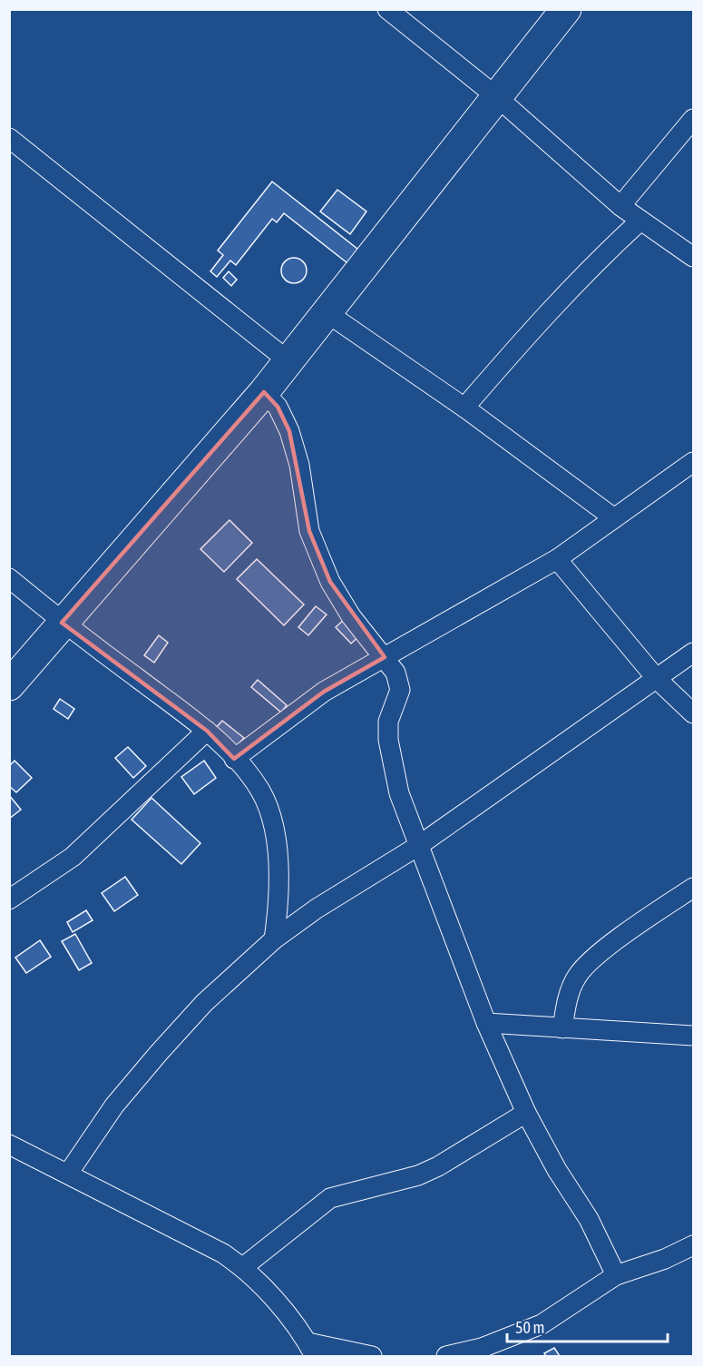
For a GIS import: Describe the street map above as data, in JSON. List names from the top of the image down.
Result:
{
  "scale_bar": "50 m"
}
